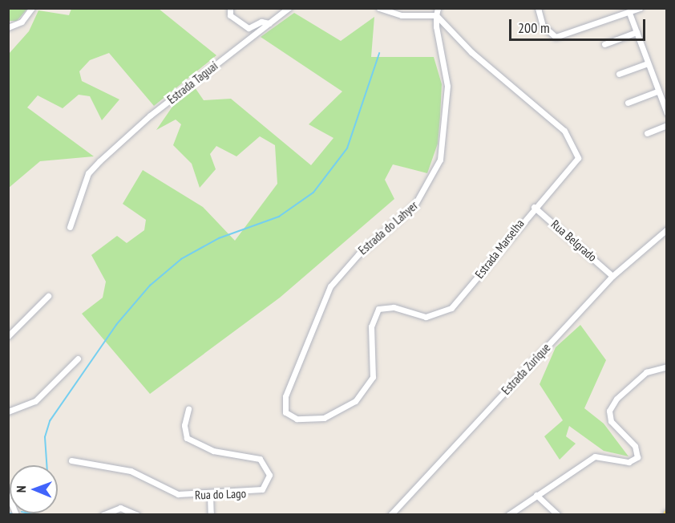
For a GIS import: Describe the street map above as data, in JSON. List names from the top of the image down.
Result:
{
  "streets": {
    "street": [
      "Estrada Taguaí",
      "Estrada do Lahyer",
      "Rua Belgrado",
      "Estrada Marselha",
      "Estrada Zurique",
      "Rua do Lago"
    ]
  },
  "crossings": [
    ["Estrada do Lahyer", "Estrada Marselha"],
    ["Rua Belgrado", "Estrada Marselha"],
    ["Rua Belgrado", "Estrada Zurique"]
  ],
  "scale_bar": "200 m",
  "north": "left"
}
